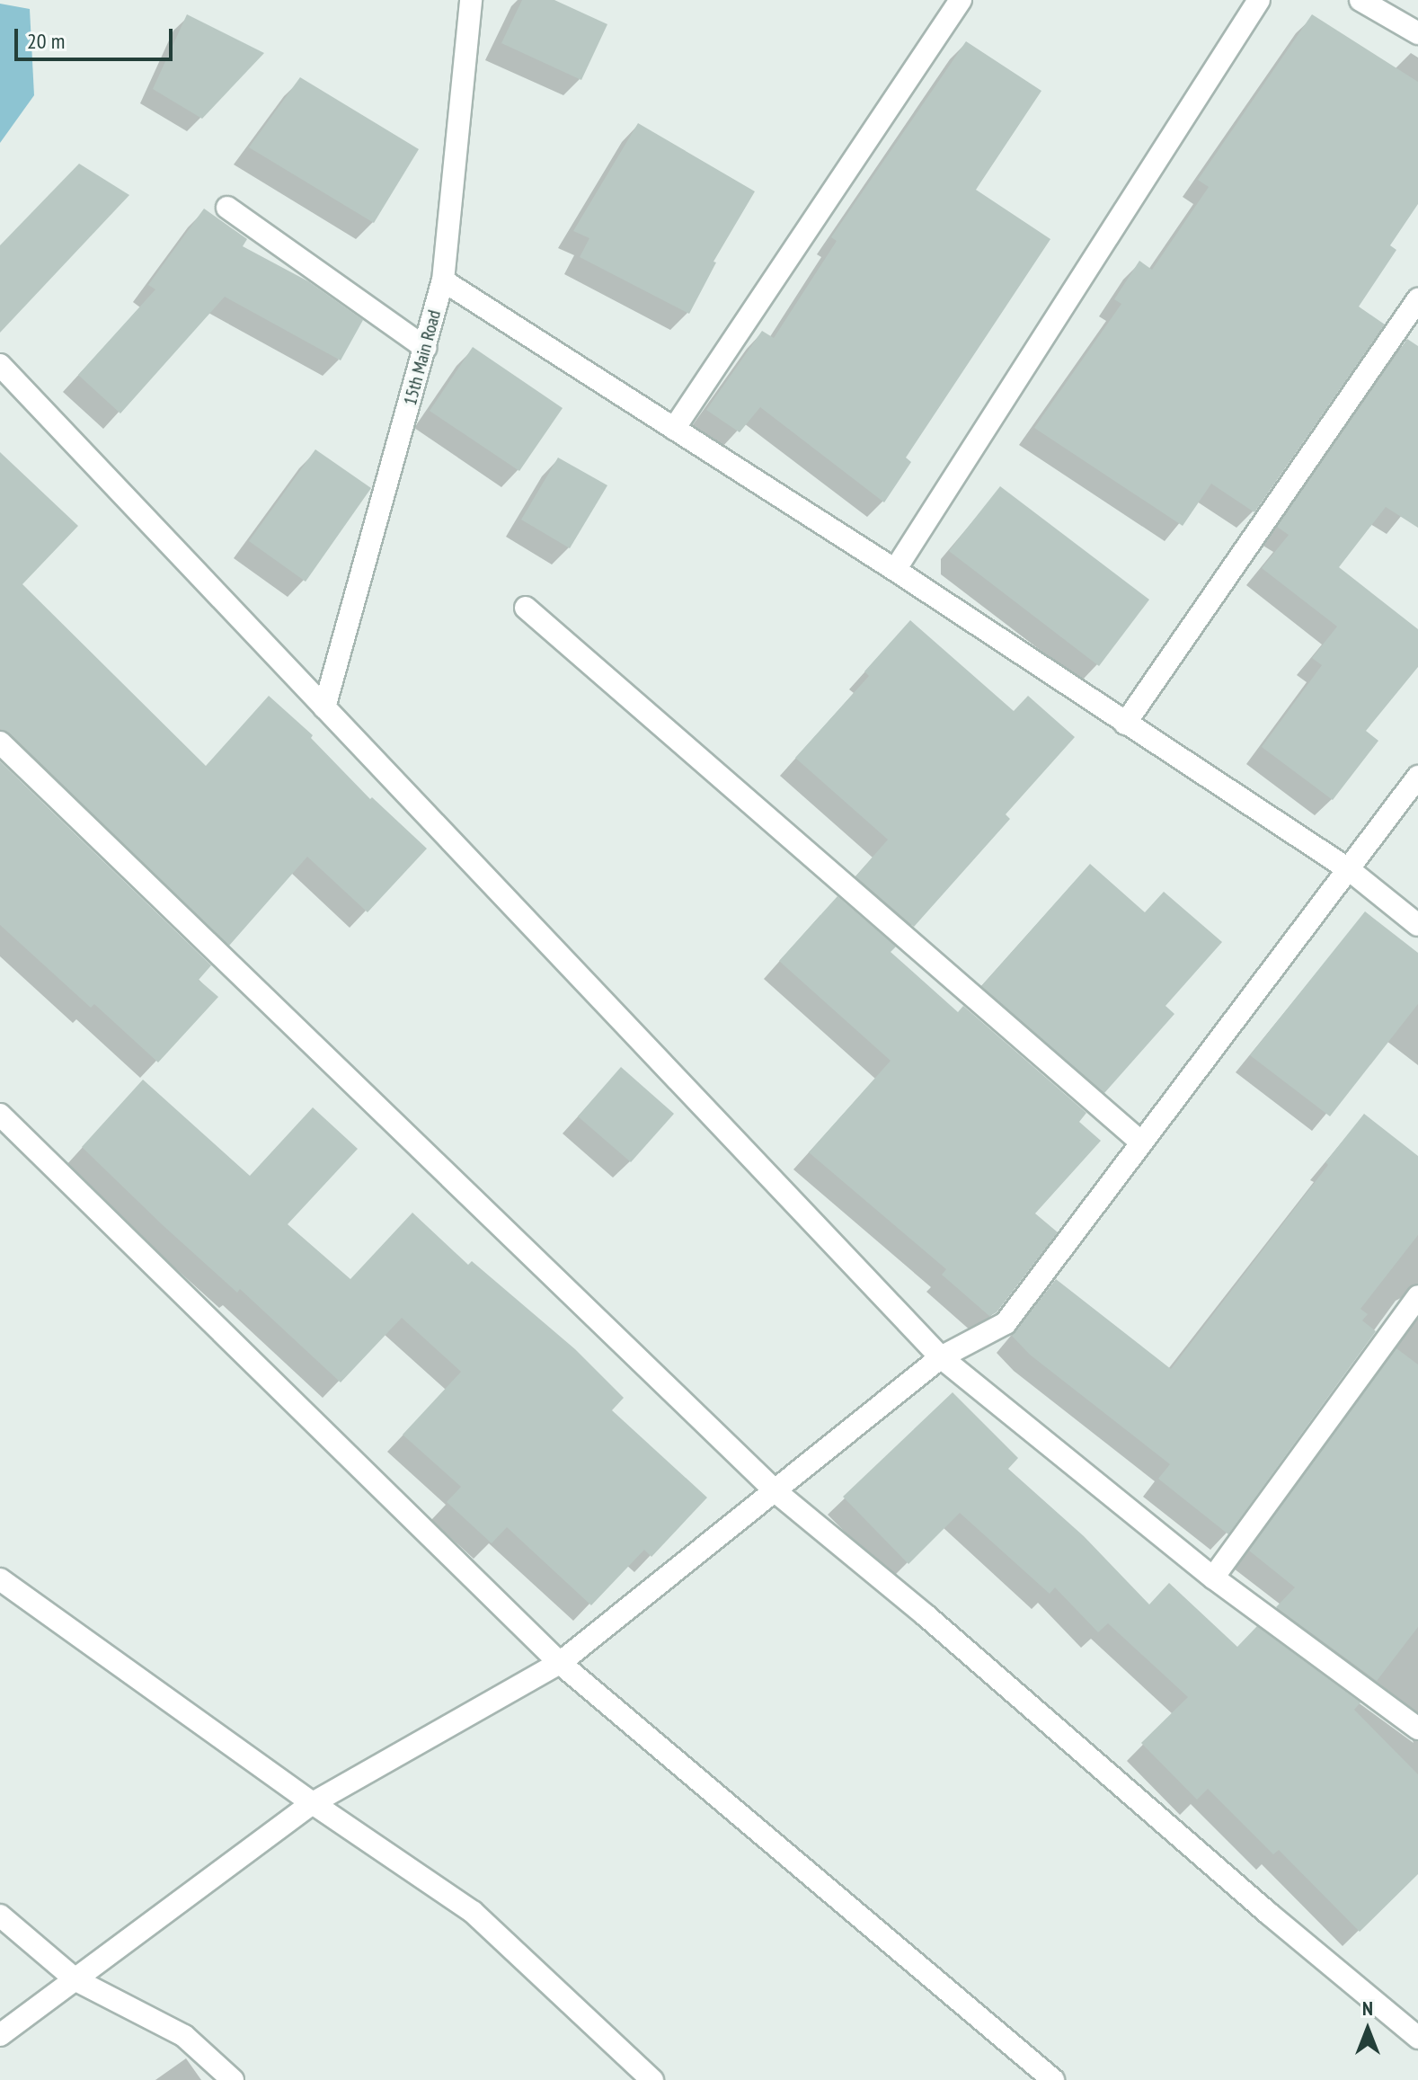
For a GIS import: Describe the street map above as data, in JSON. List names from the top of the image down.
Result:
{
  "streets": {
    "street": ["15th Main Road"]
  },
  "scale_bar": "20 m",
  "north": "top"
}
